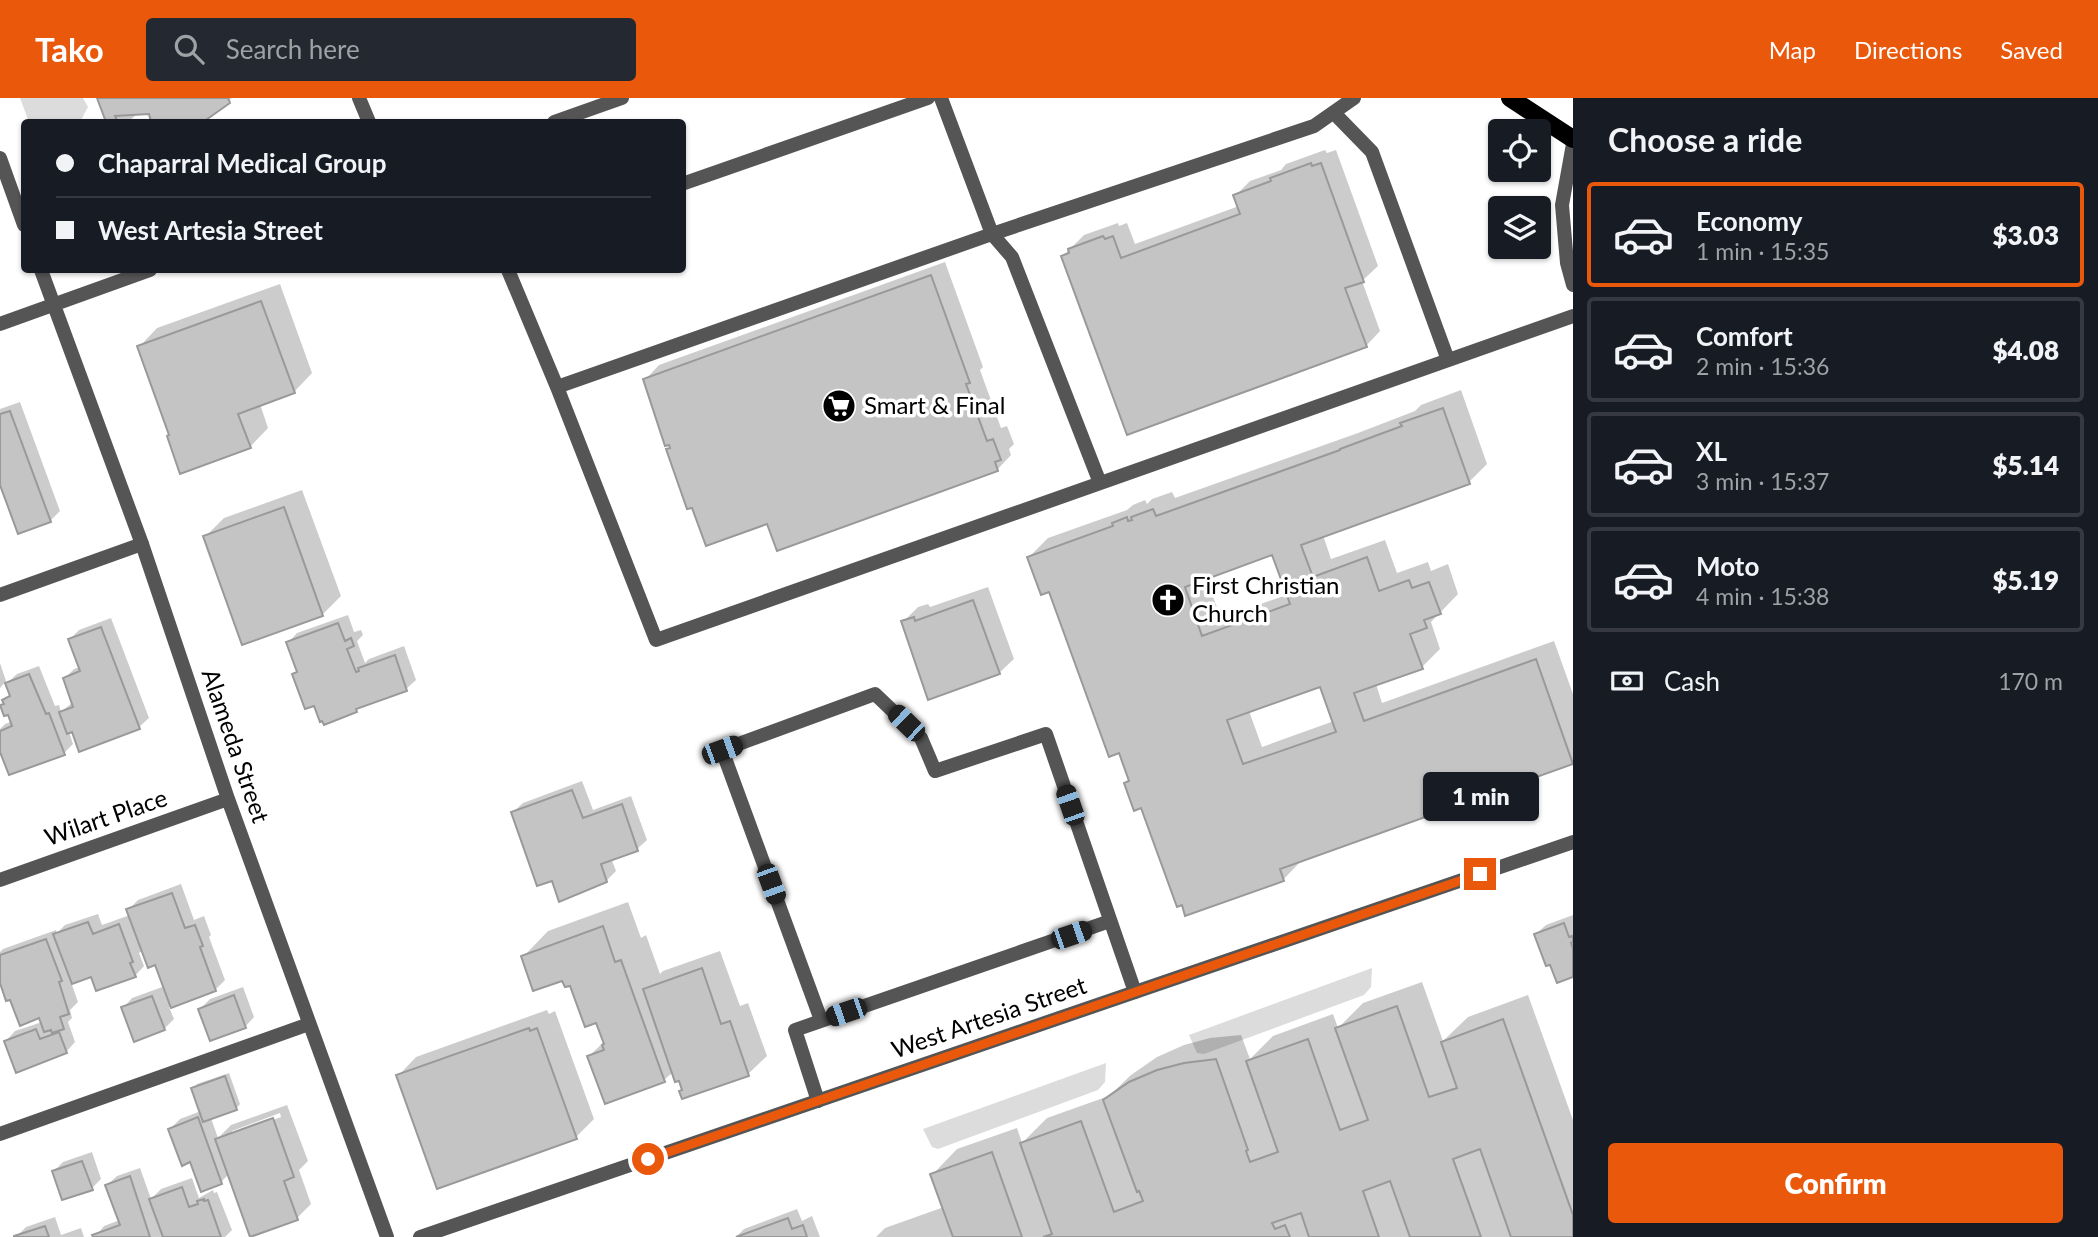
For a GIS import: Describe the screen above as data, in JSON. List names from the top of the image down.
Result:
{
  "streets": {
    "street": ["Alameda Street", "Wilart Place", "West Artesia Street"]
  },
  "crossings": [
    ["Alameda Street", "Wilart Place"]
  ],
  "places": {
    "supermarket": ["Smart & Final"],
    "church": ["First Christian Church"]
  },
  "page": {
    "header": "Tako",
    "search": "Search here",
    "nav": ["Map", "Directions", "Saved"],
    "heading": "Choose a ride",
    "banner": ["Chaparral Medical Group", "West Artesia Street"],
    "list": [
      {
        "name": "Economy",
        "note": "1 min · 15:35",
        "value": "$3.03"
      },
      {
        "name": "Comfort",
        "note": "2 min · 15:36",
        "value": "$4.08"
      },
      {
        "name": "XL",
        "note": "3 min · 15:37",
        "value": "$5.14"
      },
      {
        "name": "Moto",
        "note": "4 min · 15:38",
        "value": "$5.19"
      }
    ],
    "pay": ["Cash", "170 m"],
    "bubble": "1 min",
    "buttons": "Confirm"
  }
}
